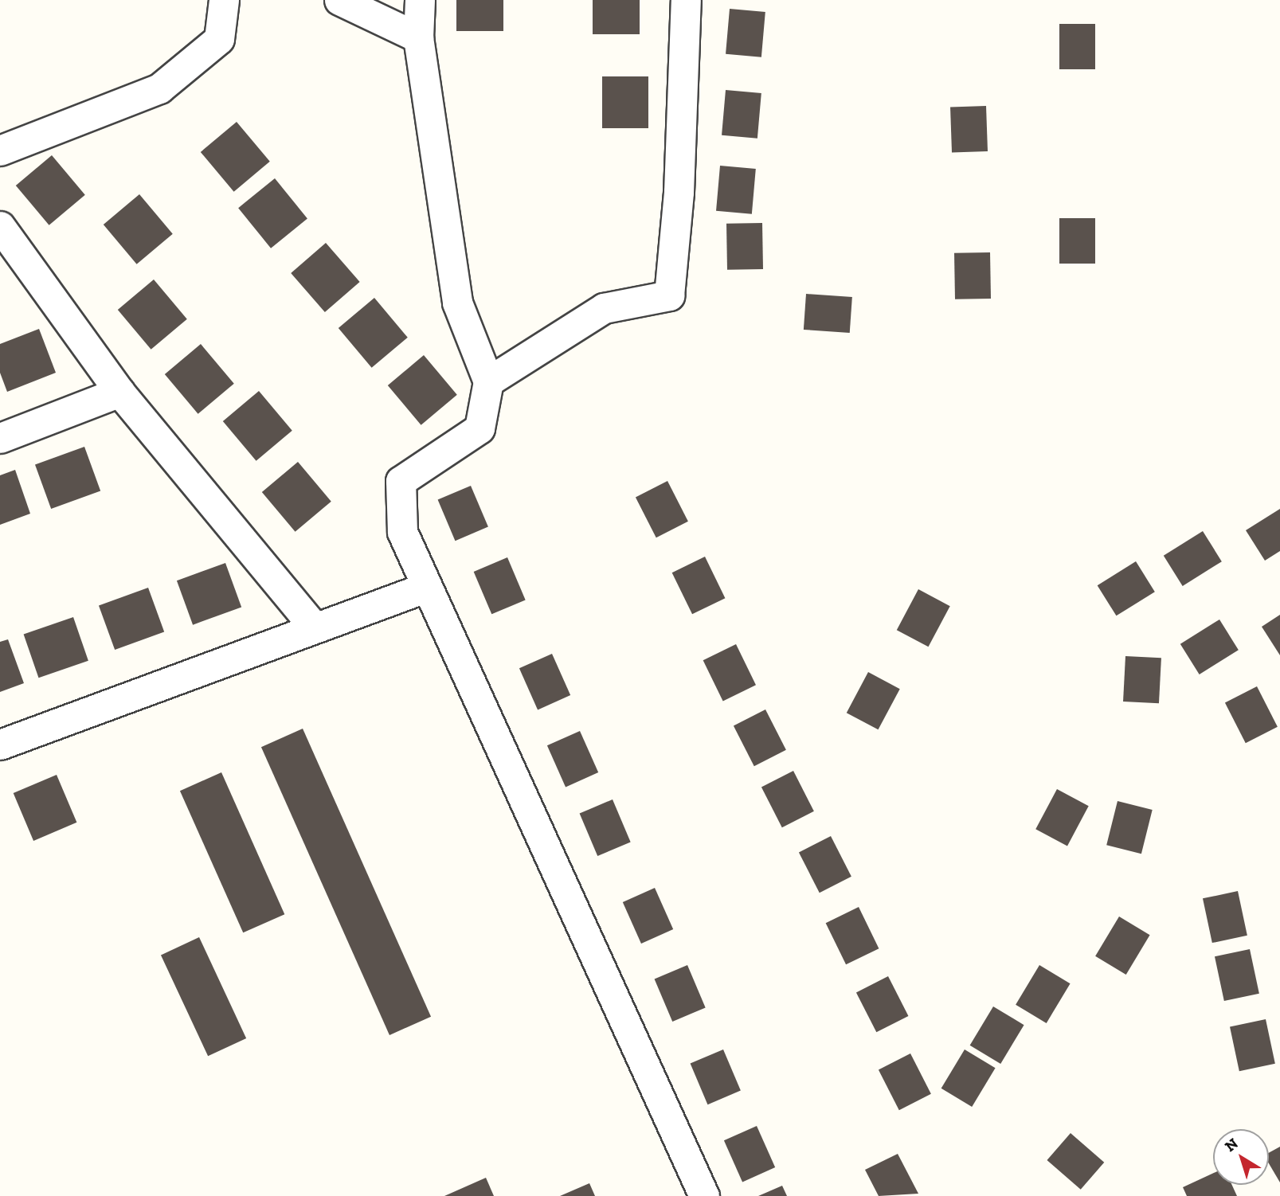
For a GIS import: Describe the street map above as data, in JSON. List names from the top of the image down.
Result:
{
  "north": "top left"
}
